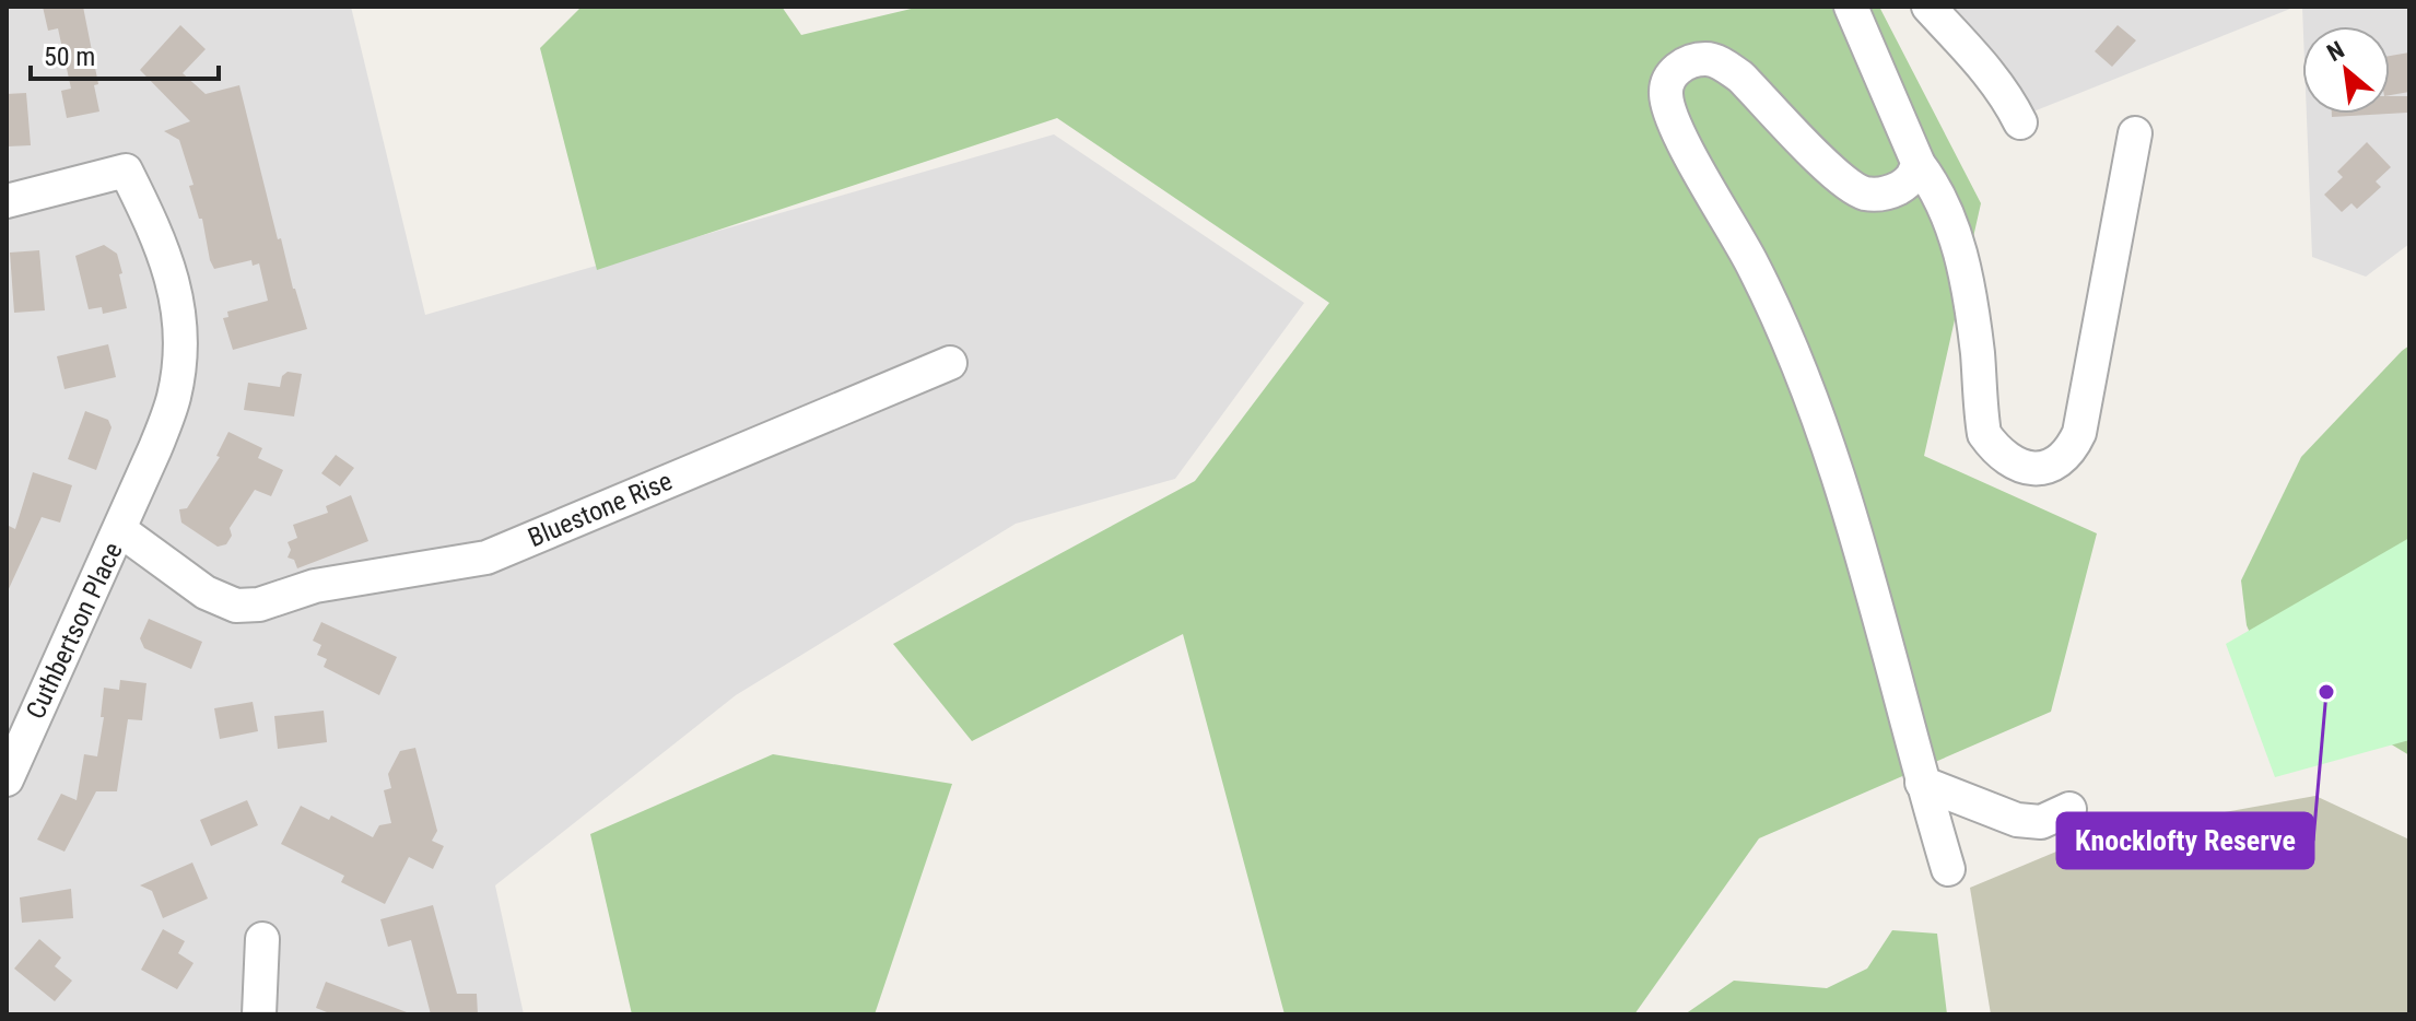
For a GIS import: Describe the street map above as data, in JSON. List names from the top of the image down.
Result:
{
  "streets": {
    "street": ["Bluestone Rise", "Cuthbertson Place"]
  },
  "crossings": [
    ["Bluestone Rise", "Cuthbertson Place"]
  ],
  "places": ["Knocklofty Reserve"],
  "scale_bar": "50 m",
  "north": "top left"
}
